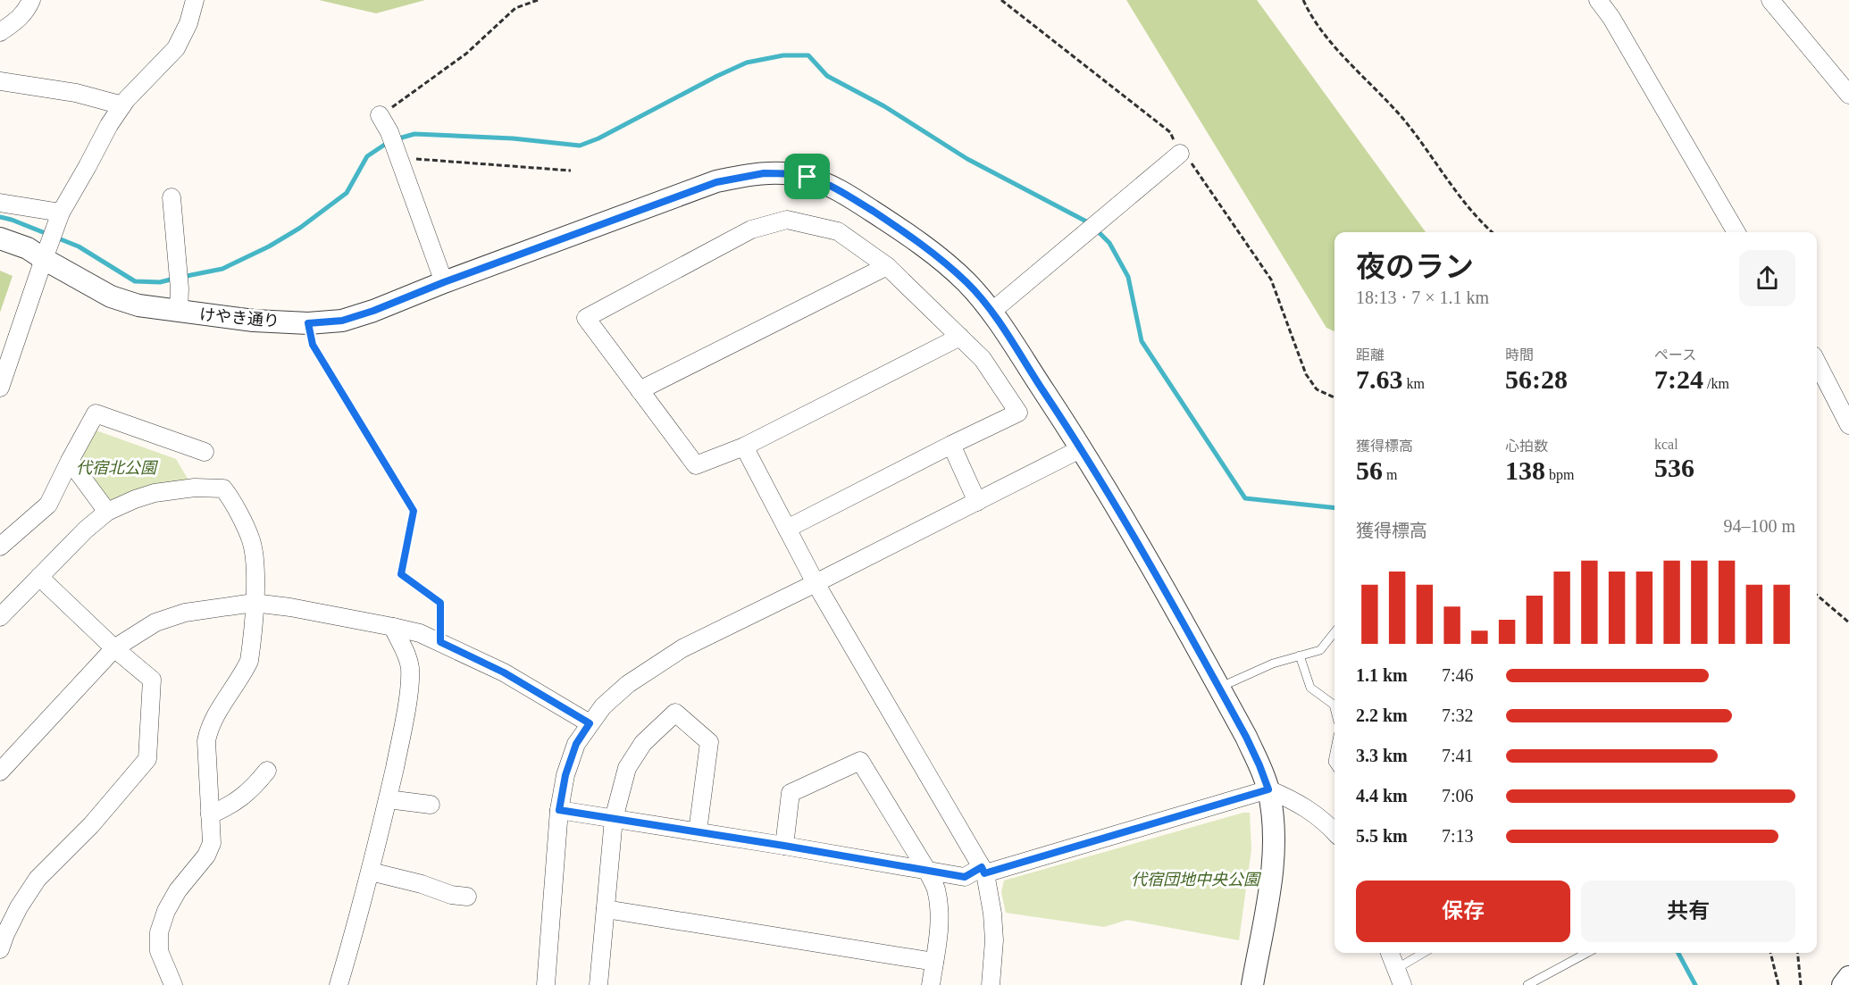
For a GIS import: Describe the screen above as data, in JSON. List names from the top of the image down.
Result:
{
  "streets": {
    "street": ["けやき通り"]
  },
  "parks": ["代宿北公園", "代宿団地中央公園"],
  "page": {
    "heading": ["夜のラン", "18:13 · 7 × 1.1 km"],
    "stats": [
      ["距離", "7.63 km"],
      ["時間", "56:28"],
      ["ペース", "7:24 /km"],
      ["獲得標高", "56 m"],
      ["心拍数", "138 bpm"],
      ["kcal", "536"]
    ],
    "chart": ["獲得標高", "94–100 m"],
    "list": [
      {
        "name": "1.1 km",
        "note": "7:46"
      },
      {
        "name": "2.2 km",
        "note": "7:32"
      },
      {
        "name": "3.3 km",
        "note": "7:41"
      },
      {
        "name": "4.4 km",
        "note": "7:06"
      },
      {
        "name": "5.5 km",
        "note": "7:13"
      }
    ],
    "buttons": ["保存", "共有"]
  }
}
